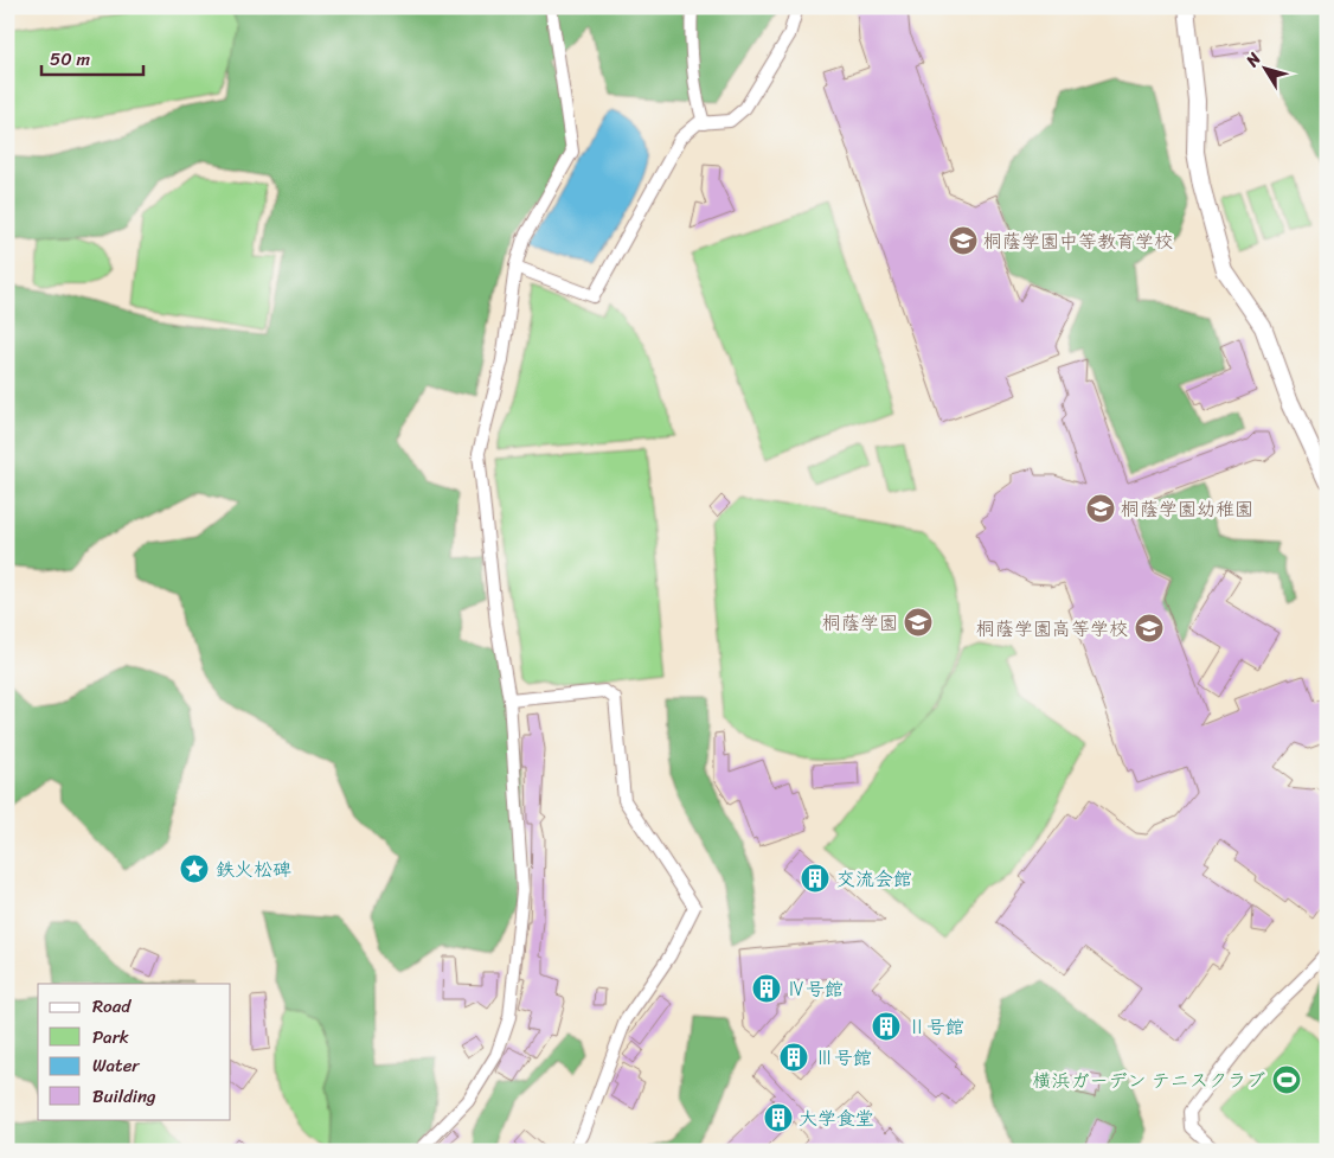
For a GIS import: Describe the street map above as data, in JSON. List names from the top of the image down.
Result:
{
  "places": {
    "school or university": [
      "桐蔭学園中等教育学校",
      "桐蔭学園幼稚園",
      "桐蔭学園",
      "桐蔭学園高等学校"
    ],
    "place": ["鉄火松碑"],
    "building": [
      "交流会館",
      "Ⅳ号館",
      "Ⅱ号館",
      "Ⅲ号館",
      "大学食堂"
    ],
    "sports": ["横浜ガーデン テニスクラブ"]
  },
  "legend": [
    "Road",
    "Park",
    "Water",
    "Building"
  ],
  "scale_bar": "50 m",
  "north": "top left"
}
